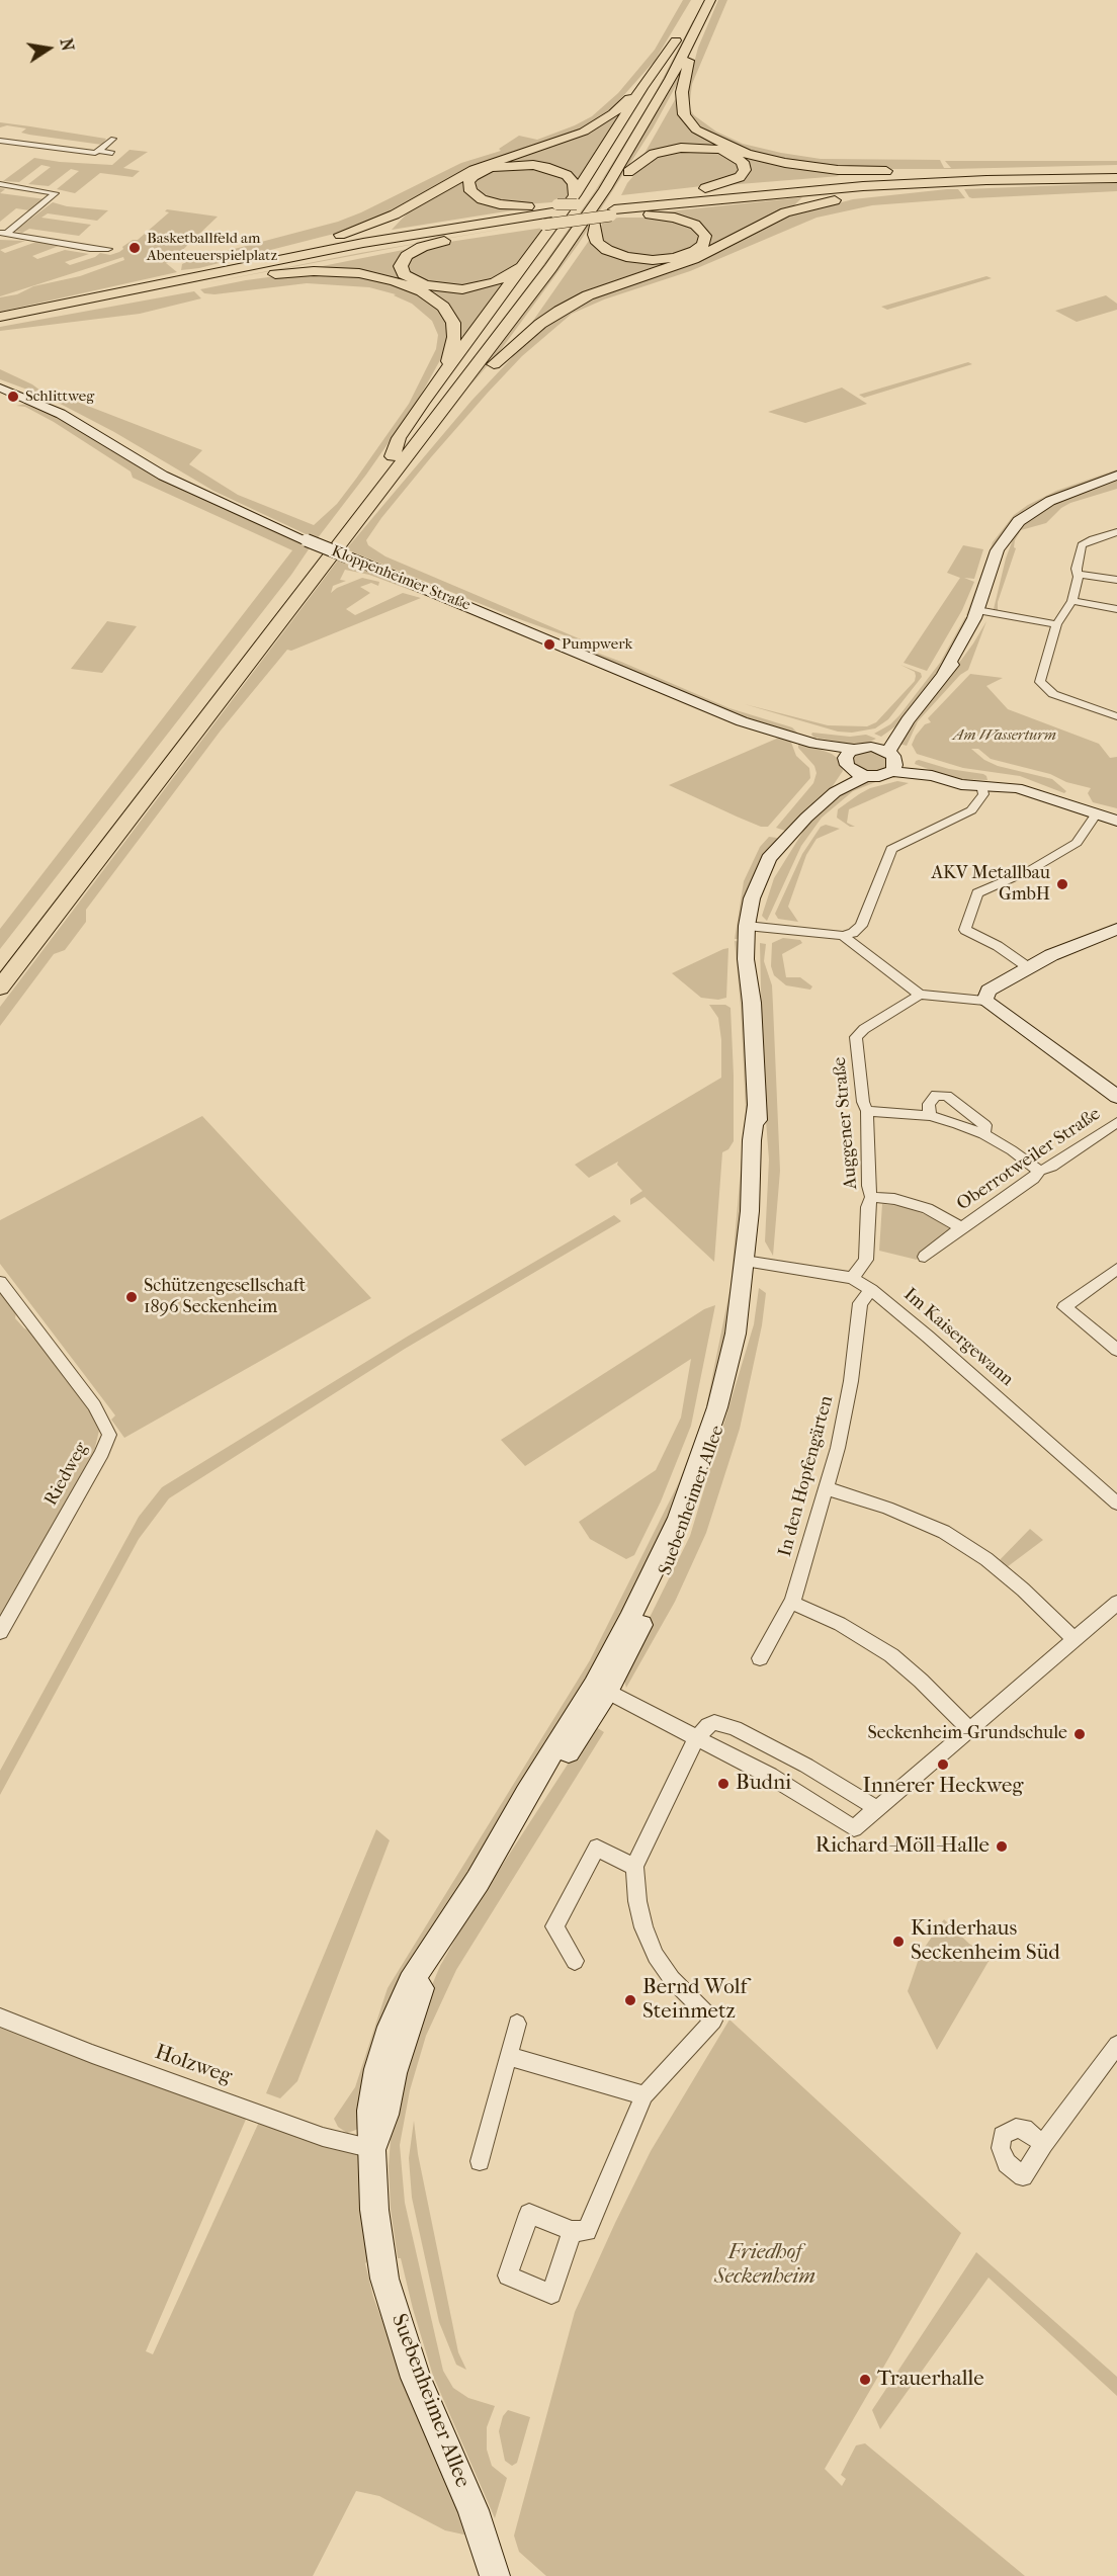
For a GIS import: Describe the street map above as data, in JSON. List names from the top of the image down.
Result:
{
  "streets": {
    "main road": ["Kloppenheimer Straße", "Suebenheimer Allee"],
    "street": [
      "Auggener Straße",
      "Oberrotweiler Straße",
      "Im Kaisergewann",
      "Riedweg",
      "In den Hopfengärten",
      "Holzweg"
    ]
  },
  "crossings": [
    ["Kloppenheimer Straße", "Suebenheimer Allee"],
    ["Auggener Straße", "Oberrotweiler Straße"],
    ["Auggener Straße", "Im Kaisergewann"],
    ["Im Kaisergewann", "In den Hopfengärten"],
    ["Im Kaisergewann", "Suebenheimer Allee"],
    ["Suebenheimer Allee", "Holzweg"]
  ],
  "parks": ["Am Wasserturm", "Friedhof Seckenheim"],
  "places": [
    "Basketballfeld am Abenteuerspielplatz",
    "Schlittweg",
    "Pumpwerk",
    "AKV Metallbau GmbH",
    "Schützengesellschaft 1896 Seckenheim",
    "Seckenheim-Grundschule",
    "Innerer Heckweg",
    "Budni",
    "Richard-Möll-Halle",
    "Kinderhaus Seckenheim Süd",
    "Bernd Wolf Steinmetz",
    "Trauerhalle"
  ],
  "north": "right"
}
